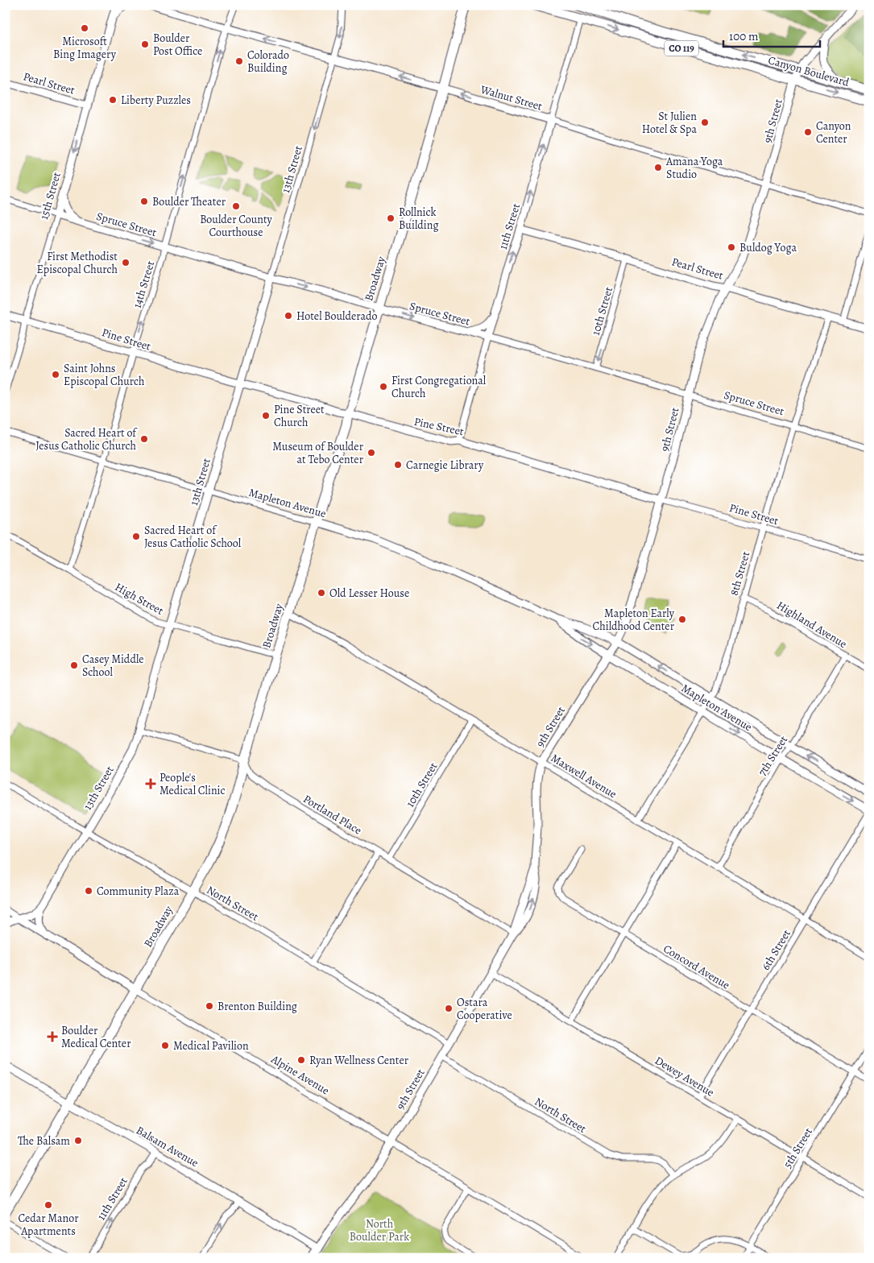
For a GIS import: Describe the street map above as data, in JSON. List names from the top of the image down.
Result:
{
  "streets": {
    "main road": ["CO 119", "Canyon Boulevard", "Broadway"],
    "street": [
      "Pearl Street",
      "Walnut Street",
      "9th Street",
      "13th Street",
      "15th Street",
      "Spruce Street",
      "11th Street",
      "14th Street",
      "10th Street",
      "Pine Street",
      "Mapleton Avenue",
      "8th Street",
      "High Street",
      "Highland Avenue",
      "7th Street",
      "Maxwell Avenue",
      "Portland Place",
      "North Street",
      "6th Street",
      "Concord Avenue",
      "Alpine Avenue",
      "Dewey Avenue",
      "Balsam Avenue",
      "5th Street"
    ]
  },
  "crossings": [
    ["Canyon Boulevard", "9th Street"],
    ["Canyon Boulevard", "11th Street"],
    ["Pearl Street", "9th Street"],
    ["Pearl Street", "15th Street"],
    ["Pearl Street", "11th Street"],
    ["Pearl Street", "10th Street"],
    ["Pearl Street", "8th Street"],
    ["Walnut Street", "9th Street"],
    ["Walnut Street", "13th Street"],
    ["Walnut Street", "11th Street"],
    ["Walnut Street", "Broadway"],
    ["Walnut Street", "14th Street"],
    ["9th Street", "Spruce Street"],
    ["9th Street", "Pine Street"],
    ["9th Street", "Mapleton Avenue"],
    ["9th Street", "Maxwell Avenue"],
    ["9th Street", "Portland Place"],
    ["9th Street", "North Street"],
    ["9th Street", "Alpine Avenue"],
    ["9th Street", "Dewey Avenue"],
    ["9th Street", "Balsam Avenue"],
    ["13th Street", "Spruce Street"],
    ["13th Street", "Pine Street"],
    ["13th Street", "Mapleton Avenue"],
    ["13th Street", "High Street"],
    ["13th Street", "North Street"],
    ["13th Street", "Alpine Avenue"],
    ["15th Street", "Spruce Street"],
    ["15th Street", "Pine Street"],
    ["Spruce Street", "11th Street"],
    ["Spruce Street", "Broadway"],
    ["Spruce Street", "14th Street"],
    ["Spruce Street", "10th Street"],
    ["Spruce Street", "8th Street"],
    ["11th Street", "Pine Street"],
    ["11th Street", "Balsam Avenue"],
    ["Broadway", "Pine Street"],
    ["Broadway", "Mapleton Avenue"],
    ["Broadway", "High Street"],
    ["Broadway", "Maxwell Avenue"],
    ["Broadway", "Portland Place"],
    ["Broadway", "North Street"],
    ["Broadway", "Alpine Avenue"],
    ["Broadway", "Balsam Avenue"],
    ["14th Street", "Pine Street"],
    ["14th Street", "Mapleton Avenue"],
    ["14th Street", "High Street"],
    ["10th Street", "Maxwell Avenue"],
    ["10th Street", "Portland Place"],
    ["Pine Street", "8th Street"],
    ["Mapleton Avenue", "8th Street"],
    ["Mapleton Avenue", "7th Street"],
    ["Mapleton Avenue", "6th Street"],
    ["8th Street", "Highland Avenue"],
    ["8th Street", "Maxwell Avenue"],
    ["Highland Avenue", "7th Street"],
    ["7th Street", "Maxwell Avenue"],
    ["Maxwell Avenue", "6th Street"],
    ["6th Street", "Concord Avenue"],
    ["6th Street", "Dewey Avenue"],
    ["Concord Avenue", "5th Street"],
    ["Dewey Avenue", "5th Street"]
  ],
  "one_way": [
    "Walnut Street",
    "11th Street",
    "14th Street",
    "10th Street"
  ],
  "parks": ["North Boulder Park"],
  "places": {
    "other": [
      "Microsoft Bing Imagery",
      "Boulder Post Office",
      "Colorado Building",
      "Liberty Puzzles",
      "St Julien Hotel & Spa",
      "Canyon Center",
      "Amana Yoga Studio",
      "Boulder Theater",
      "Boulder County Courthouse",
      "Rollnick Building",
      "Buldog Yoga",
      "First Methodist Episcopal Church",
      "Hotel Boulderado",
      "Saint Johns Episcopal Church",
      "First Congregational Church",
      "Pine Street Church",
      "Sacred Heart of Jesus Catholic Church",
      "Museum of Boulder at Tebo Center",
      "Carnegie Library",
      "Sacred Heart of Jesus Catholic School",
      "Old Lesser House",
      "Mapleton Early Childhood Center",
      "Casey Middle School",
      "Community Plaza",
      "Brenton Building",
      "Ostara Cooperative",
      "Medical Pavilion",
      "Ryan Wellness Center",
      "The Balsam",
      "Cedar Manor Apartments"
    ],
    "health": ["People's Medical Clinic", "Boulder Medical Center"]
  },
  "scale_bar": "100 m"
}
